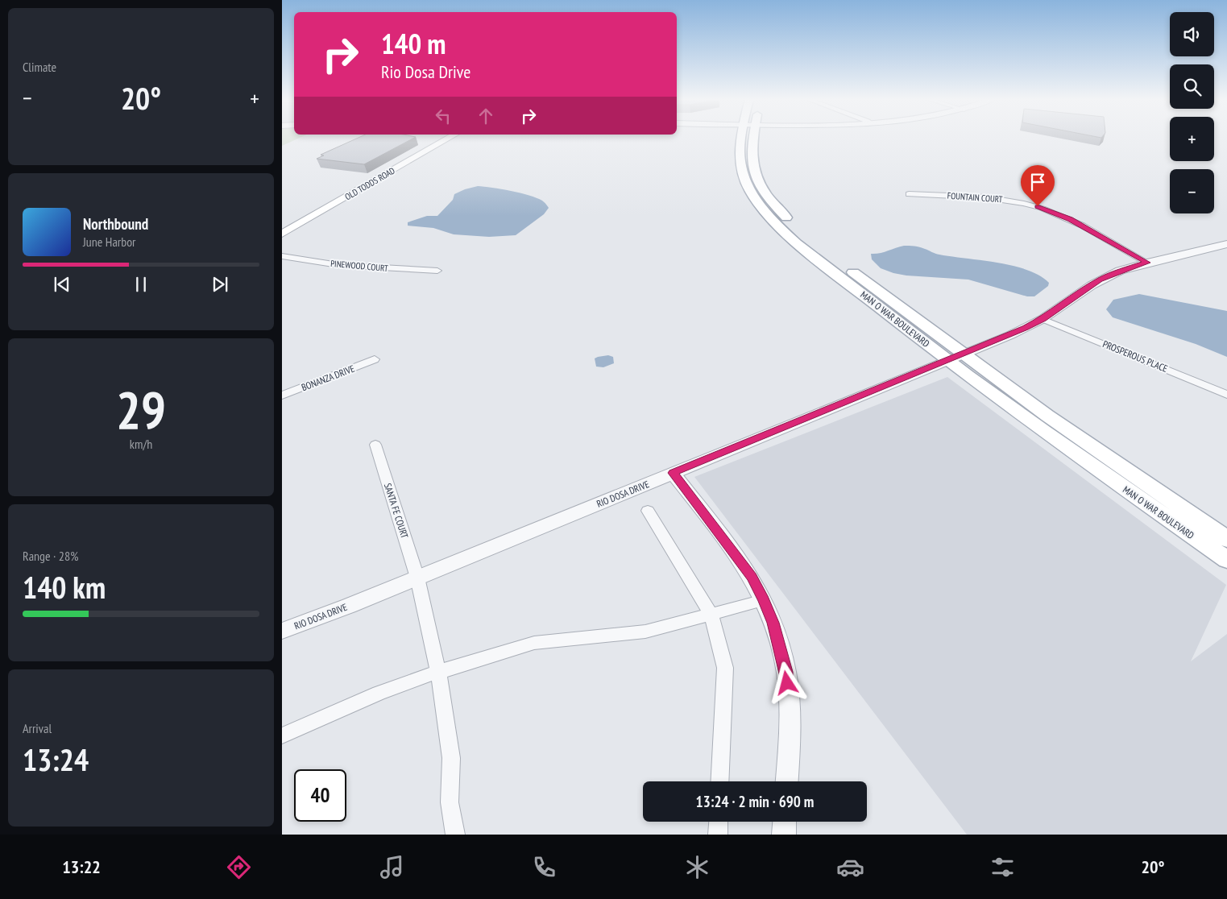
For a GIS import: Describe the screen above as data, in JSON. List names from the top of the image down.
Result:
{
  "streets": {
    "main road": ["OLD TODDS ROAD", "MAN O WAR BOULEVARD"],
    "street": [
      "FOUNTAIN COURT",
      "PINEWOOD COURT",
      "PROSPEROUS PLACE",
      "BONANZA DRIVE",
      "RIO DOSA DRIVE",
      "SANTA FE COURT"
    ]
  },
  "crossings": [
    ["FOUNTAIN COURT", "RIO DOSA DRIVE"],
    ["MAN O WAR BOULEVARD", "RIO DOSA DRIVE"],
    ["PROSPEROUS PLACE", "RIO DOSA DRIVE"],
    ["RIO DOSA DRIVE", "SANTA FE COURT"]
  ],
  "page": {
    "tile": [
      "Climate",
      ["29", "km/h"],
      ["Range · 28%", "140 km"],
      ["Arrival", "13:24"]
    ],
    "map_buttons": ["+", "−"],
    "turn": ["140 m", "Rio Dosa Drive"],
    "heat": ["−", "20°", "+"],
    "song": ["Northbound", "June Harbor"],
    "limit": "40",
    "trip": "13:24 · 2 min · 690 m",
    "tabs": ["13:22", "20°"]
  }
}
